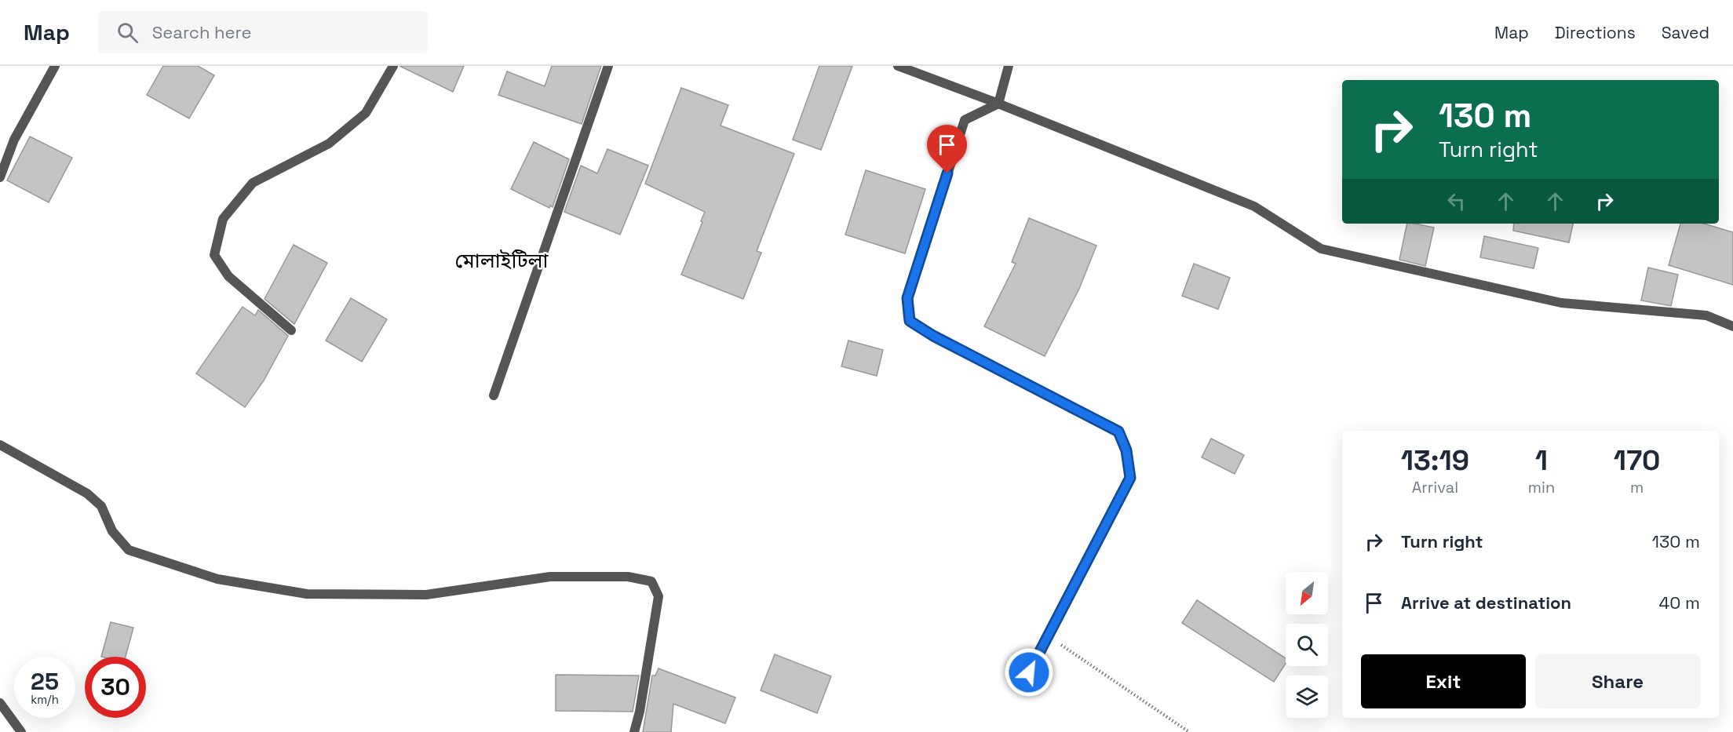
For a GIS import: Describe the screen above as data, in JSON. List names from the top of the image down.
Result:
{
  "districts": ["মোলাইটিলা"],
  "north": "bottom left",
  "page": {
    "header": "Map",
    "search": "Search here",
    "nav": ["Map", "Directions", "Saved"],
    "turn": ["130 m", "Turn right"],
    "eta": [
      "13:19",
      "Arrival",
      "1",
      "min",
      "170",
      "m"
    ],
    "list": [
      {
        "name": "Turn right",
        "value": "130 m"
      },
      {
        "name": "Arrive at destination",
        "value": "40 m"
      }
    ],
    "buttons": ["Exit", "Share"],
    "speed": "25 km/h",
    "limit": "30"
  }
}
